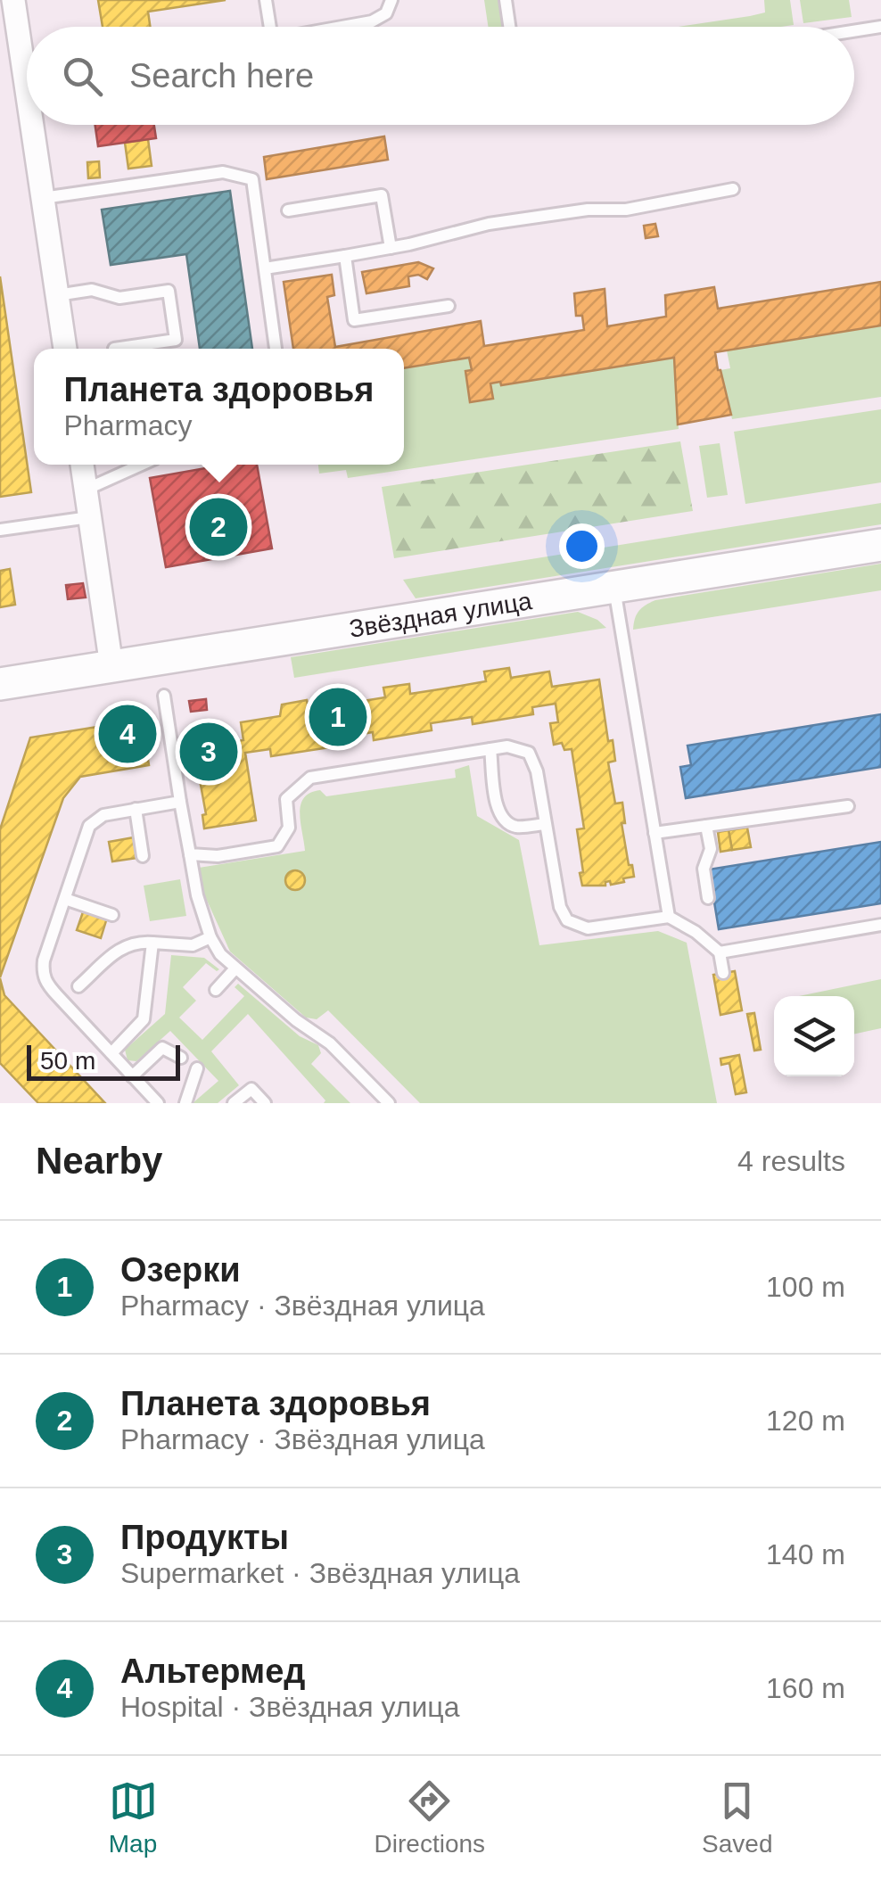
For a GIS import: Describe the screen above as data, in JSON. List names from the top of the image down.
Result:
{
  "streets": {
    "street": ["Звёздная улица"]
  },
  "scale_bar": "50 m",
  "page": {
    "search": "Search here",
    "popup": ["Планета здоровья", "Pharmacy"],
    "pins": [
      "2",
      "1",
      "4",
      "3"
    ],
    "scale": "50 m",
    "heading": ["Nearby", "4 results"],
    "list": [
      {
        "mark": "1",
        "name": "Озерки",
        "note": "Pharmacy · Звёздная улица",
        "value": "100 m"
      },
      {
        "mark": "2",
        "name": "Планета здоровья",
        "note": "Pharmacy · Звёздная улица",
        "value": "120 m"
      },
      {
        "mark": "3",
        "name": "Продукты",
        "note": "Supermarket · Звёздная улица",
        "value": "140 m"
      },
      {
        "mark": "4",
        "name": "Альтермед",
        "note": "Hospital · Звёздная улица",
        "value": "160 m"
      }
    ],
    "nav": ["Map", "Directions", "Saved"]
  }
}
